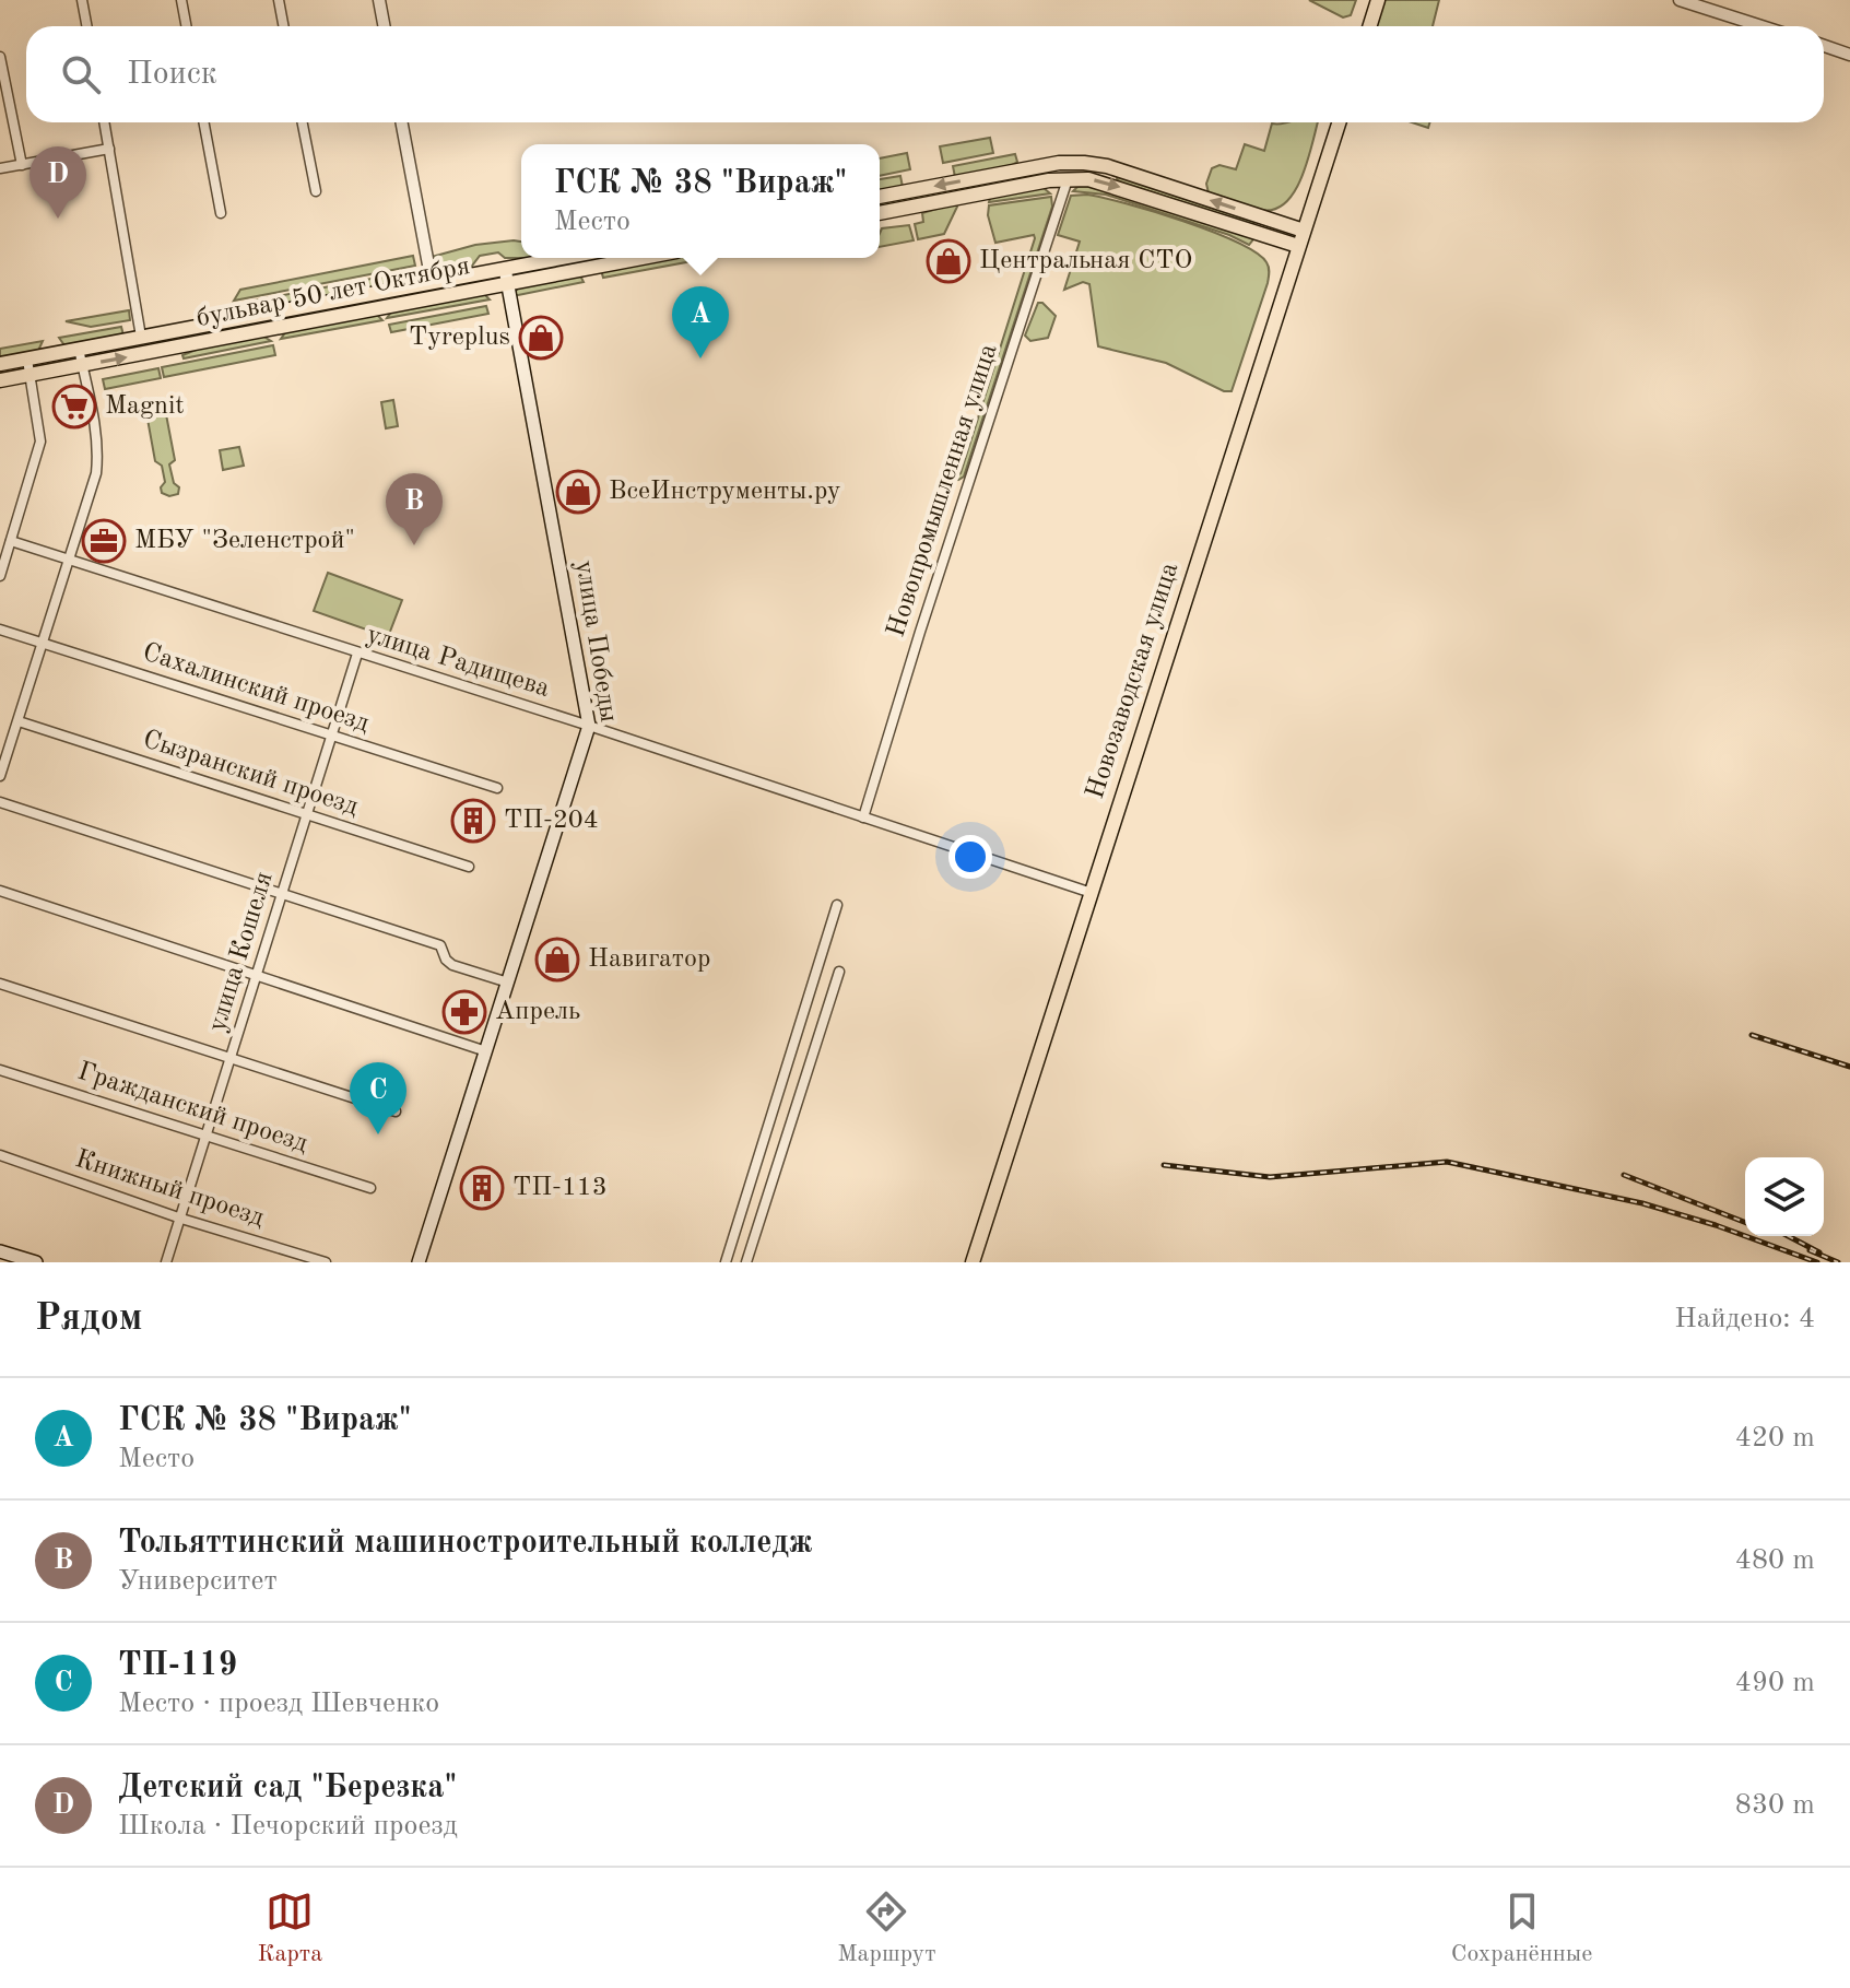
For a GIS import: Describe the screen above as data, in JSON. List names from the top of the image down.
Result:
{
  "streets": {
    "main road": ["бульвар 50 лет Октября", "улица Победы", "Новозаводская улица"],
    "street": [
      "Новопромышленная улица",
      "улица Радищева",
      "Сахалинский проезд",
      "Сызранский проезд",
      "улица Кошеля",
      "Гражданский проезд",
      "Книжный проезд"
    ]
  },
  "crossings": [
    ["бульвар 50 лет Октября", "улица Победы"],
    ["Новопромышленная улица", "улица Радищева"],
    ["улица Победы", "улица Радищева"],
    ["улица Радищева", "Новозаводская улица"],
    ["улица Радищева", "улица Кошеля"],
    ["Сахалинский проезд", "улица Кошеля"],
    ["Сызранский проезд", "улица Кошеля"],
    ["улица Кошеля", "Гражданский проезд"],
    ["улица Кошеля", "Книжный проезд"]
  ],
  "places": {
    "shop": [
      "Центральная СТО",
      "Tyreplus",
      "ВсеИнструменты.ру",
      "Навигатор"
    ],
    "supermarket": ["Magnit"],
    "office": ["МБУ \"Зеленстрой\""],
    "building": ["ТП-204", "ТП-113"],
    "pharmacy": ["Апрель"]
  },
  "page": {
    "search": "Поиск",
    "popup": ["ГСК № 38 \"Вираж\"", "Место"],
    "pins": [
      "D",
      "A",
      "B",
      "C"
    ],
    "heading": ["Рядом", "Найдено: 4"],
    "list": [
      {
        "mark": "A",
        "name": "ГСК № 38 \"Вираж\"",
        "note": "Место",
        "value": "420 m"
      },
      {
        "mark": "B",
        "name": "Тольяттинский машиностроительный колледж",
        "note": "Университет",
        "value": "480 m"
      },
      {
        "mark": "C",
        "name": "ТП-119",
        "note": "Место · проезд Шевченко",
        "value": "490 m"
      },
      {
        "mark": "D",
        "name": "Детский сад \"Березка\"",
        "note": "Школа · Печорский проезд",
        "value": "830 m"
      }
    ],
    "nav": ["Карта", "Маршрут", "Сохранённые"]
  }
}
